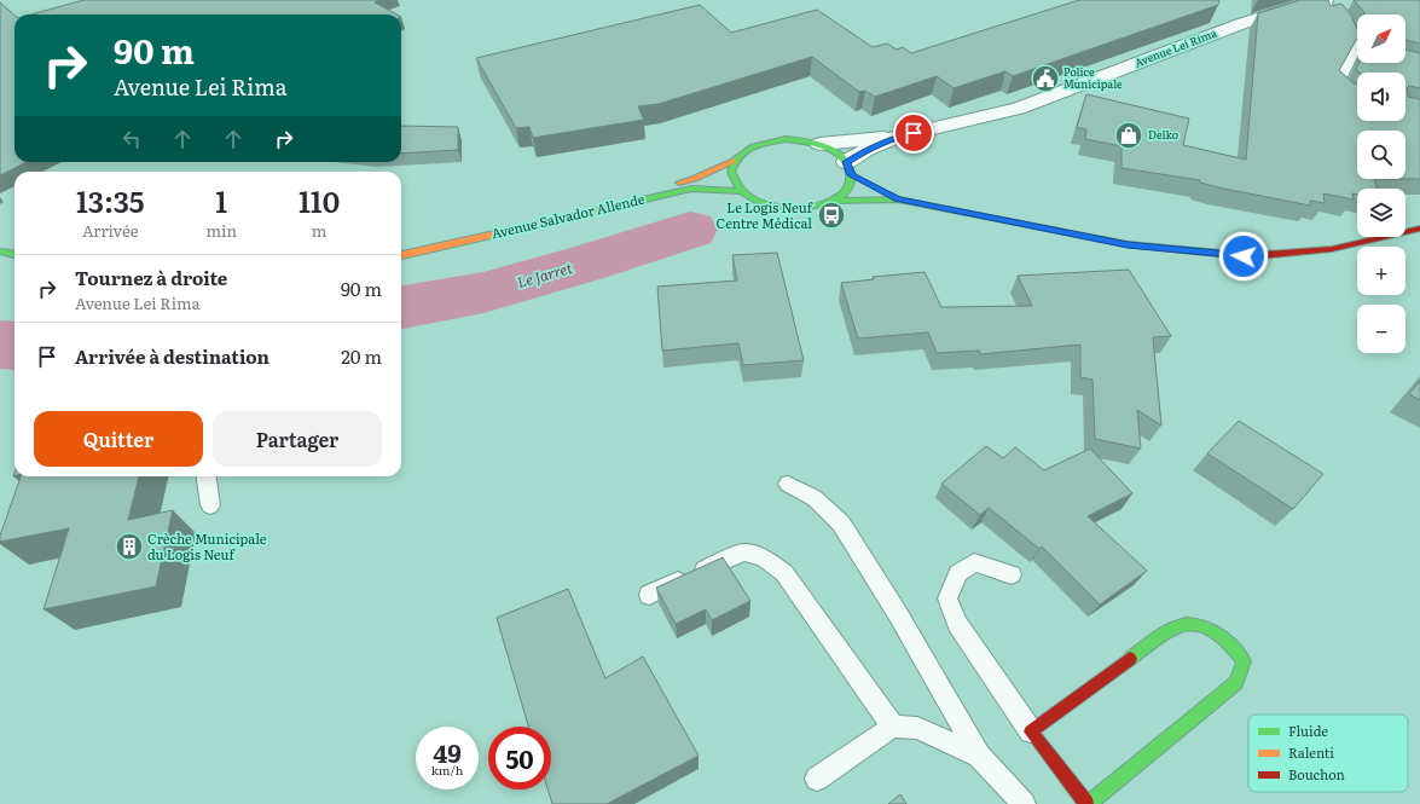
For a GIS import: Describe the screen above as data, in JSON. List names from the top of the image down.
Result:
{
  "streets": {
    "main road": ["Avenue Salvador Allende"],
    "street": ["Avenue Lei Rima"]
  },
  "crossings": [
    ["Avenue Lei Rima", "Avenue Salvador Allende"]
  ],
  "water": ["Le Jarret"],
  "places": {
    "public building": ["Police Municipale"],
    "shop": ["Delko"],
    "bus stop": ["Le Logis Neuf Centre Médical"],
    "building": ["Crèche Municipale du Logis Neuf"]
  },
  "legend": ["Fluide", "Ralenti", "Bouchon"],
  "north": "top right",
  "page": {
    "map_buttons": ["+", "−"],
    "turn": ["90 m", "Avenue Lei Rima"],
    "eta": [
      "13:35",
      "Arrivée",
      "1",
      "min",
      "110",
      "m"
    ],
    "list": [
      {
        "name": "Tournez à droite",
        "note": "Avenue Lei Rima",
        "value": "90 m"
      },
      {
        "name": "Arrivée à destination",
        "value": "20 m"
      }
    ],
    "buttons": ["Quitter", "Partager"],
    "speed": "49 km/h",
    "limit": "50"
  }
}
